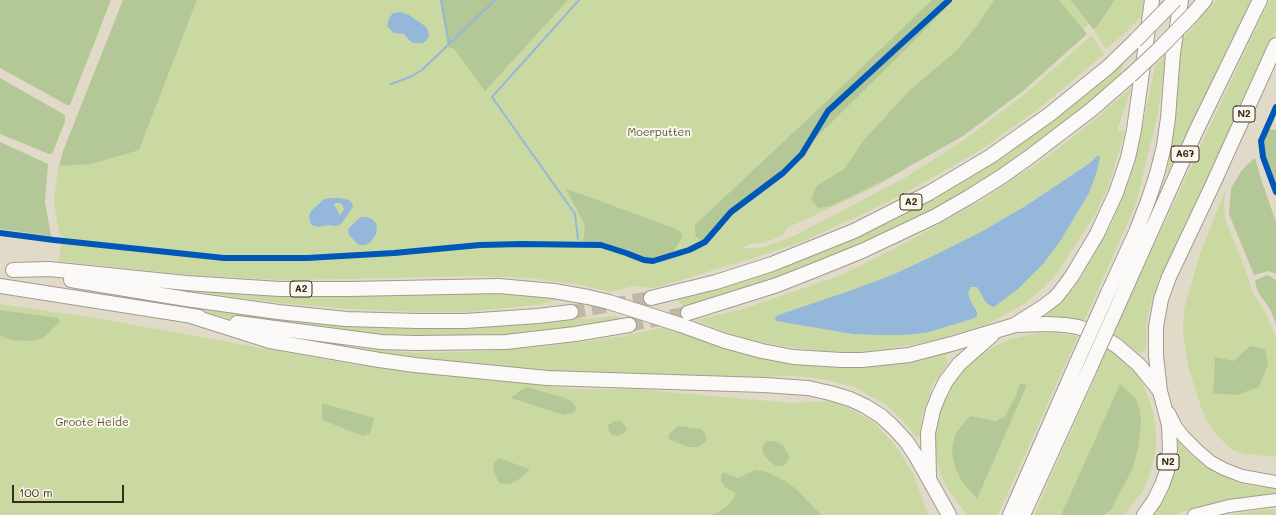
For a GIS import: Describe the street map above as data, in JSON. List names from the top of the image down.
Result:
{
  "streets": {
    "highway": ["N2", "A67", "A2"]
  },
  "crossings": [
    ["N2", "A2"]
  ],
  "parks": ["Moerputten", "Groote Heide"],
  "scale_bar": "100 m"
}
